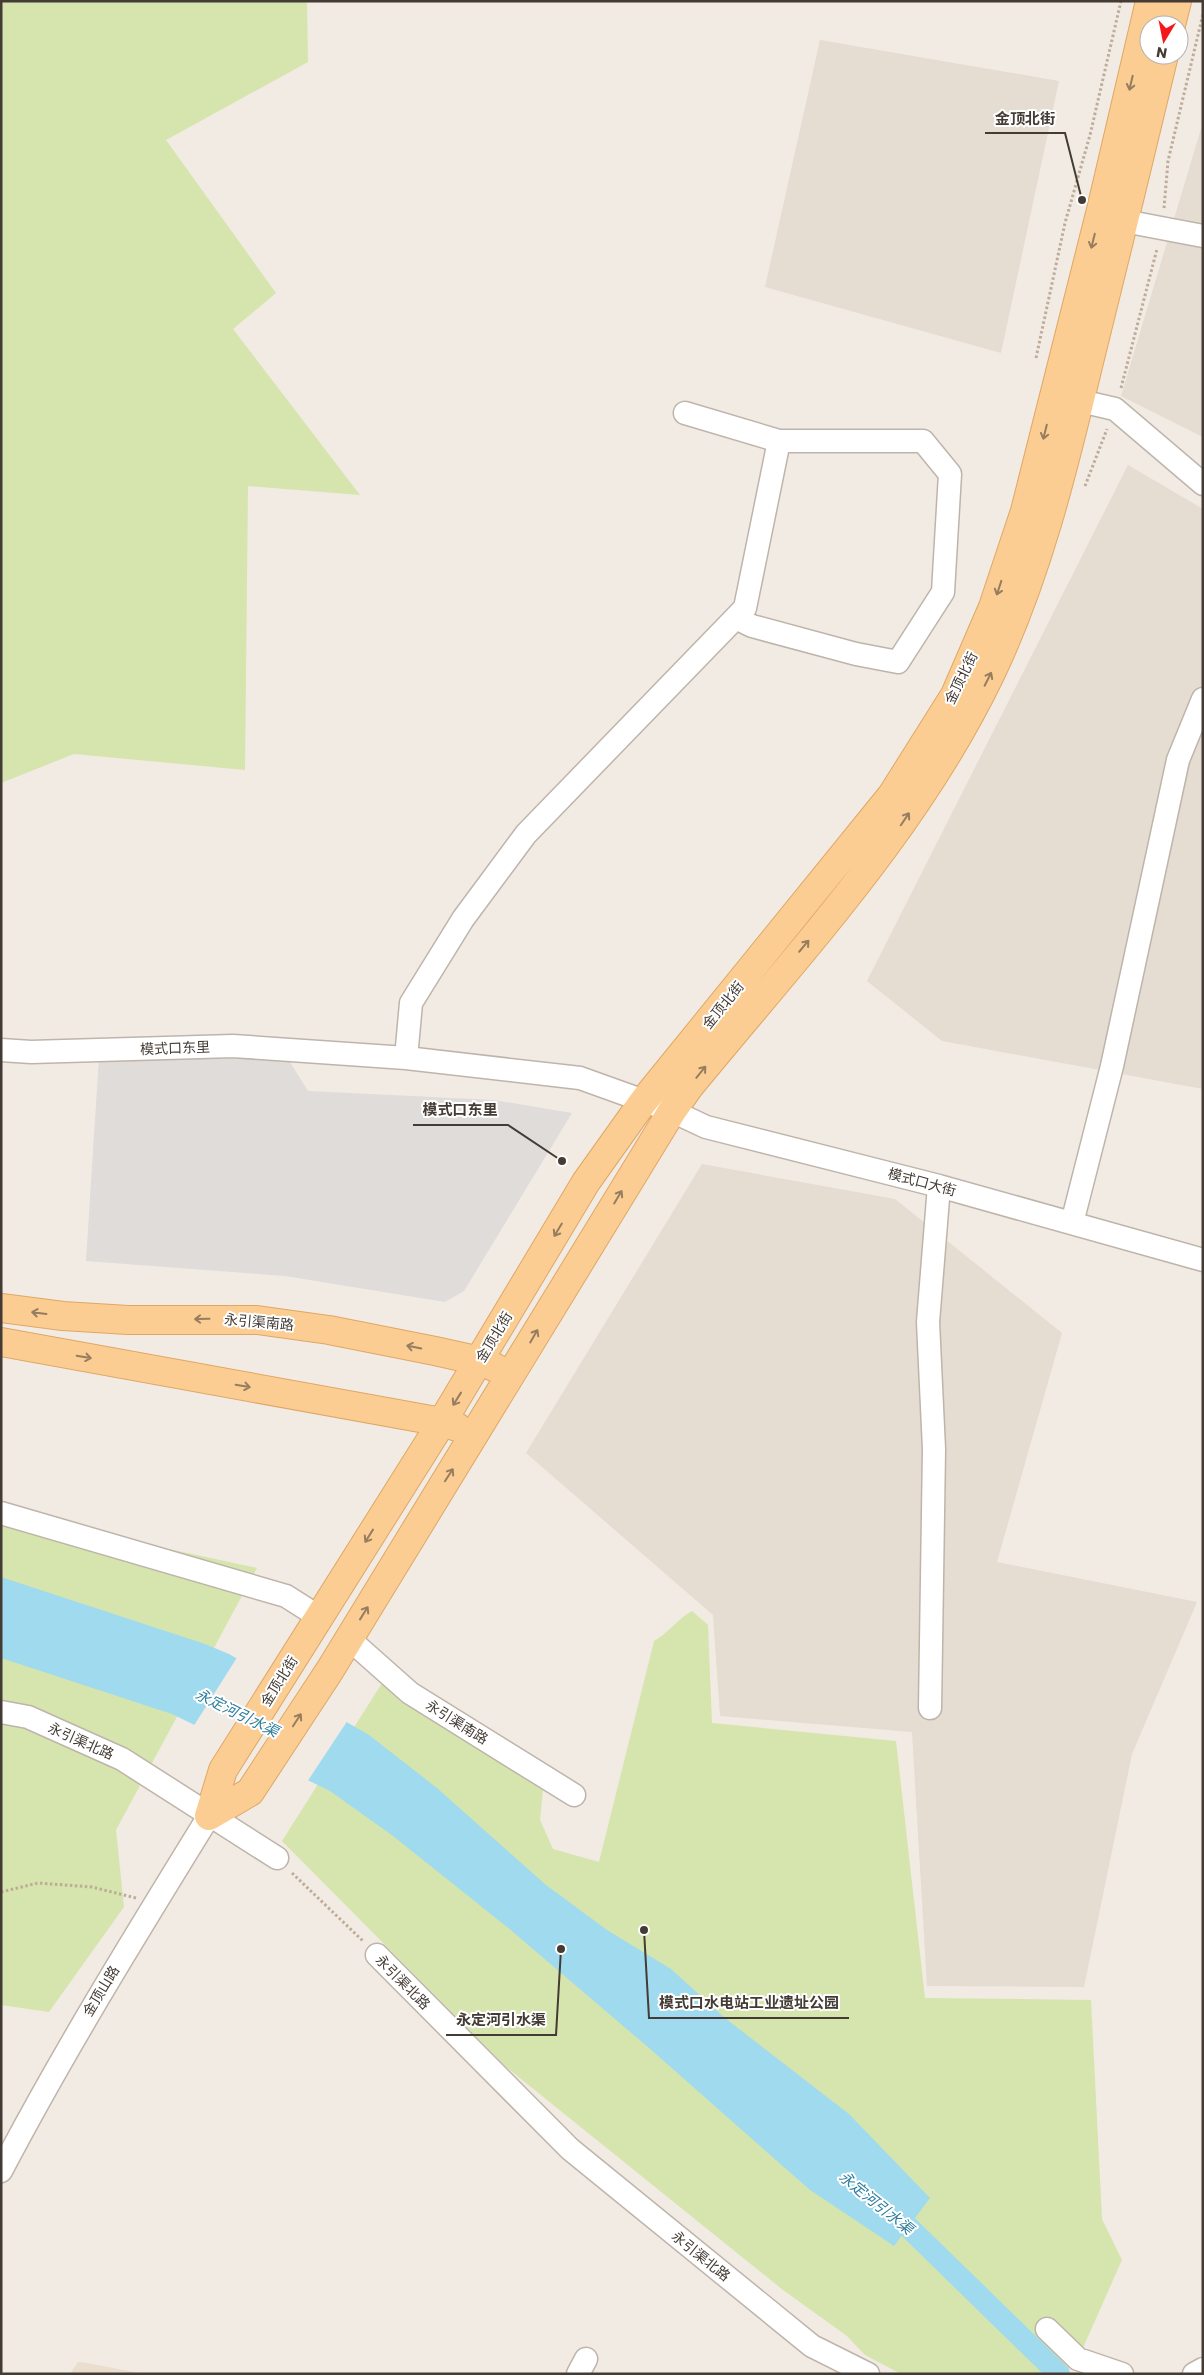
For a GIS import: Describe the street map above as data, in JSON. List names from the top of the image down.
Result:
{
  "streets": {
    "main road": ["金顶北街", "永引渠南路"],
    "street": [
      "模式口东里",
      "模式口大街",
      "永引渠北路",
      "金顶山路"
    ]
  },
  "crossings": [
    ["金顶北街", "模式口东里"],
    ["金顶北街", "模式口大街"],
    ["金顶北街", "永引渠南路"],
    ["金顶北街", "永引渠北路"],
    ["金顶北街", "金顶山路"],
    ["模式口东里", "模式口大街"],
    ["永引渠北路", "金顶山路"]
  ],
  "water": ["永定河引水渠"],
  "places": [
    "金顶北街",
    "模式口东里",
    "模式口水电站工业遗址公园",
    "永定河引水渠"
  ],
  "north": "bottom"
}
